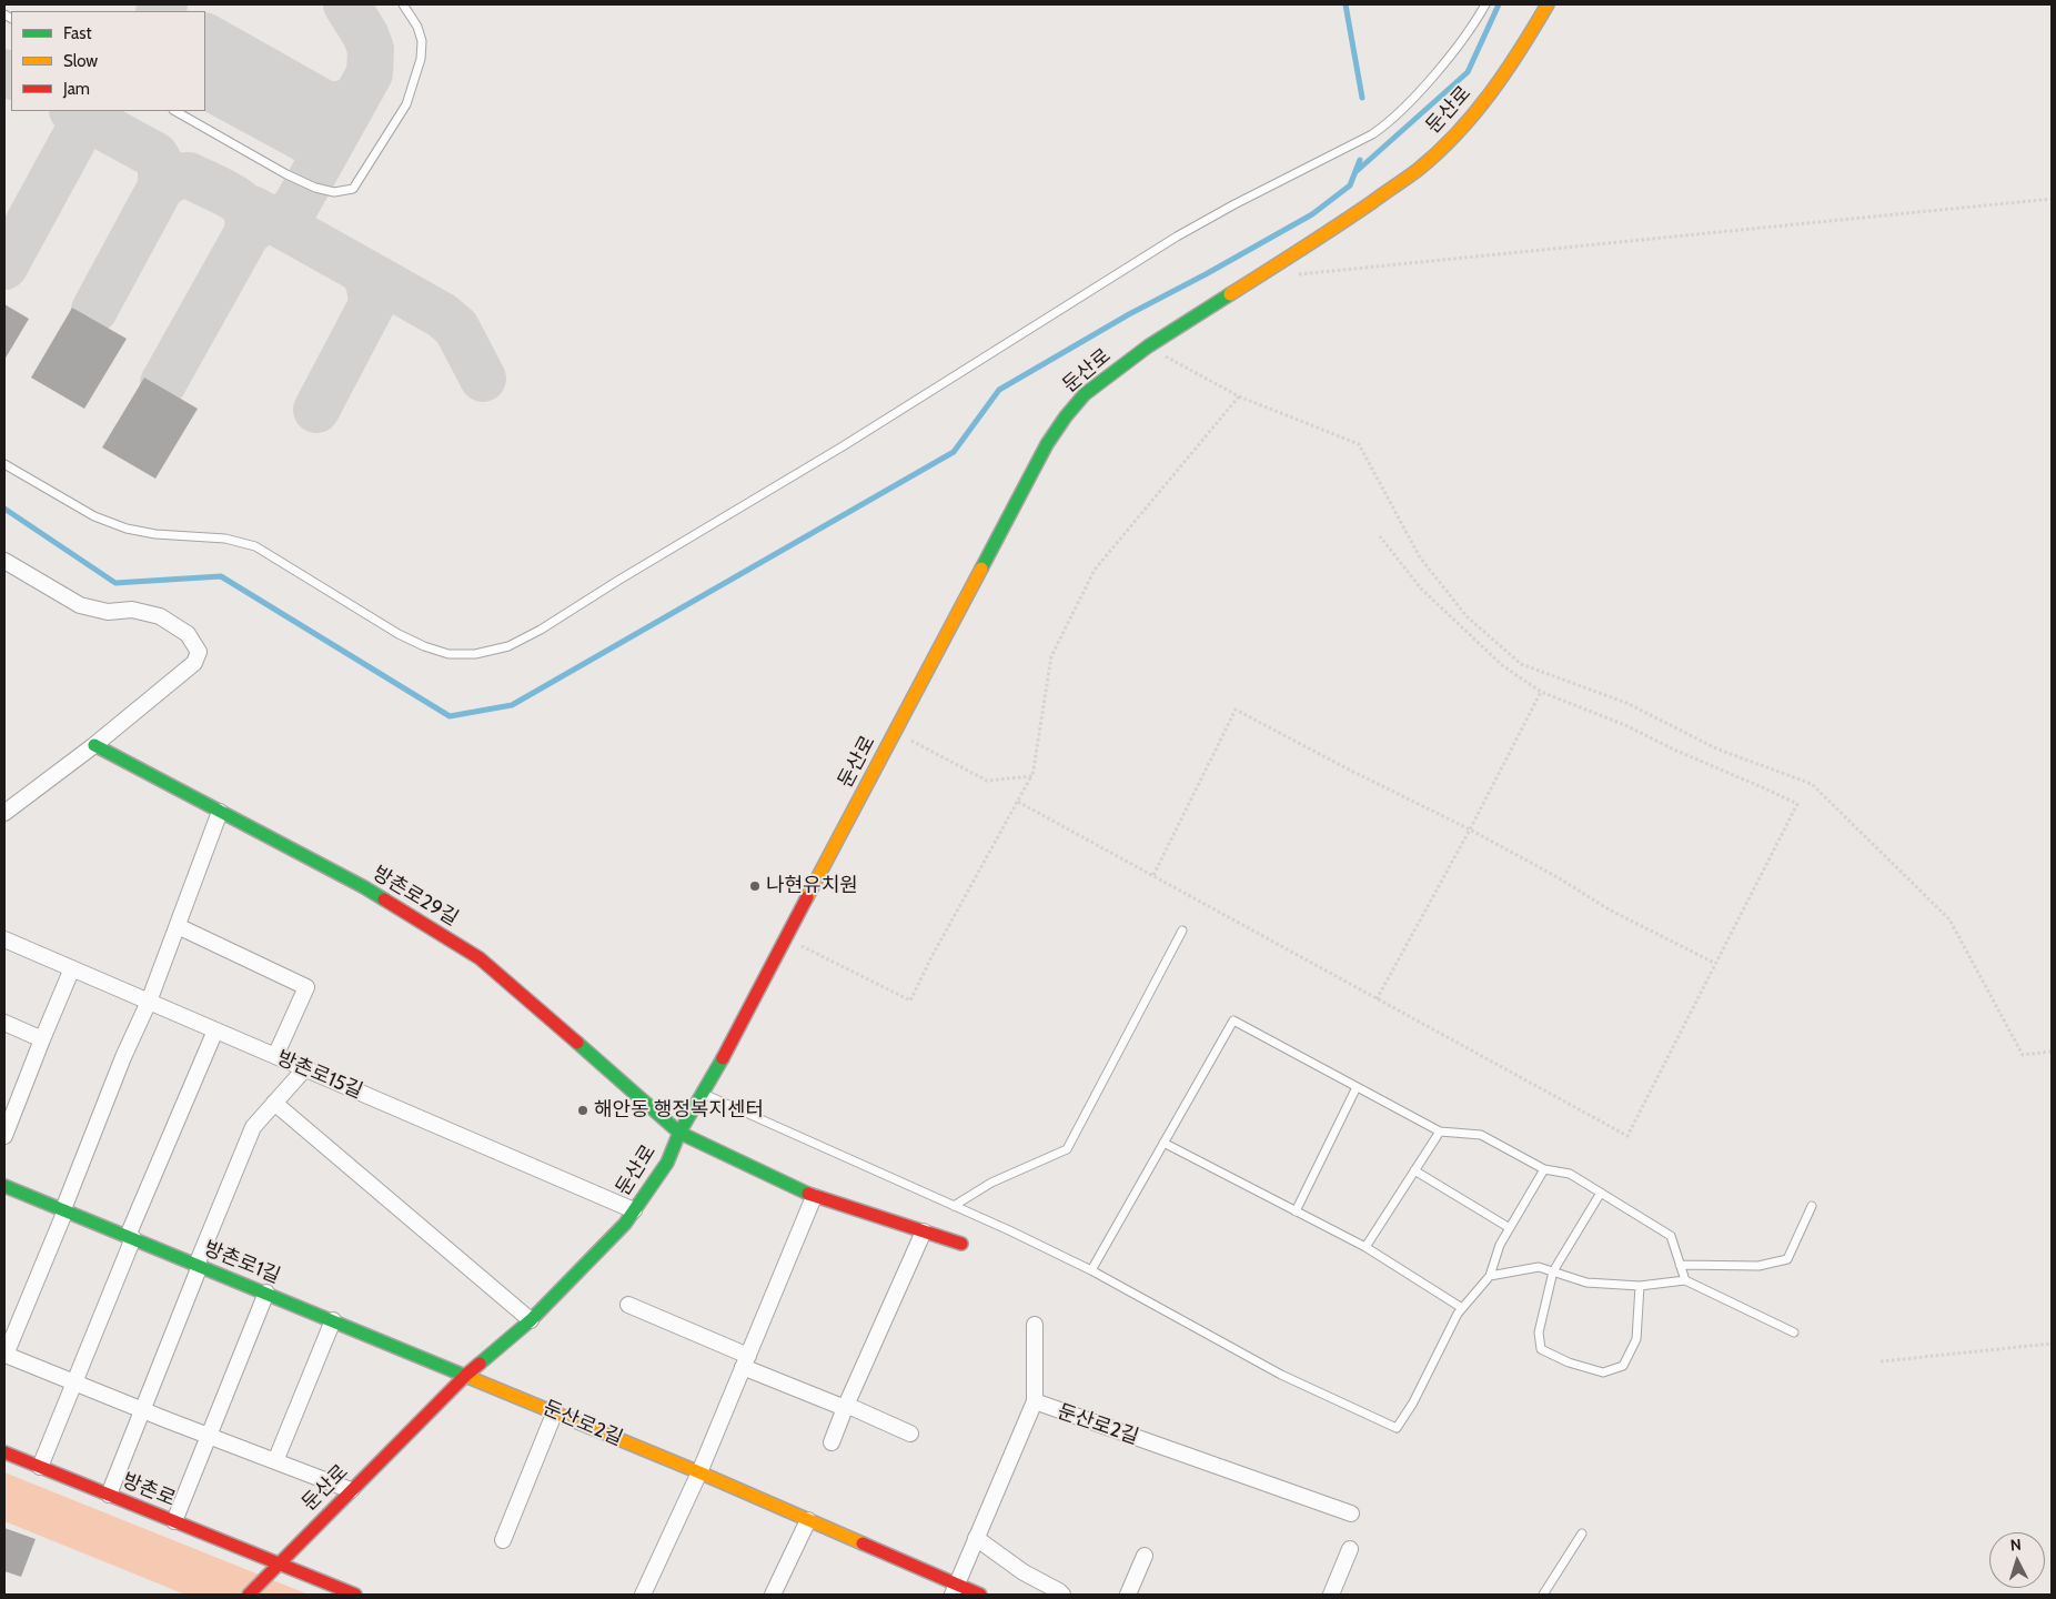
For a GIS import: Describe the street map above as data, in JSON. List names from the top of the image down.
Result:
{
  "streets": {
    "street": [
      "둔산로",
      "방촌로29길",
      "방촌로15길",
      "방촌로1길",
      "둔산로2길",
      "방촌로"
    ]
  },
  "crossings": [
    ["둔산로", "방촌로29길"],
    ["둔산로", "방촌로15길"],
    ["둔산로", "방촌로1길"],
    ["둔산로", "둔산로2길"],
    ["둔산로", "방촌로"],
    ["방촌로1길", "둔산로2길"]
  ],
  "places": ["나현유치원", "해안동 행정복지센터"],
  "legend": ["Fast", "Slow", "Jam"],
  "north": "top"
}
